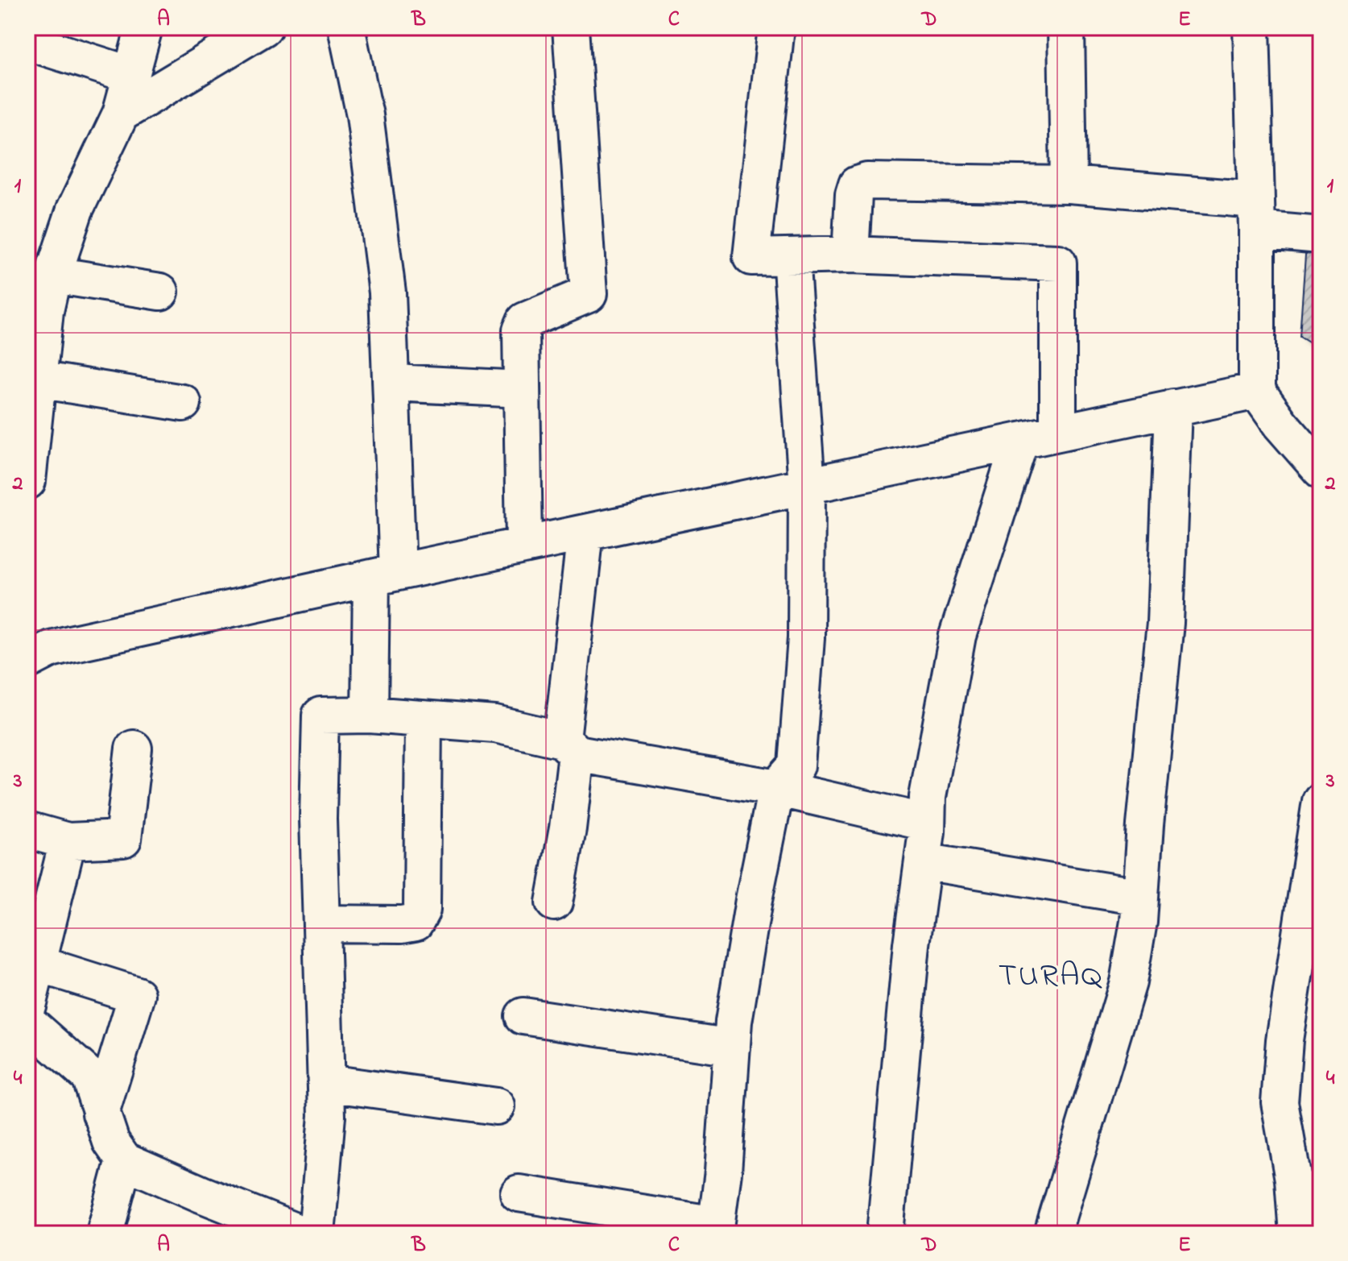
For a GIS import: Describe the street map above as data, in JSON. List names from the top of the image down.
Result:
{
  "districts": ["TURAQ"],
  "grid": {
    "columns": [
      "A",
      "B",
      "C",
      "D",
      "E"
    ],
    "rows": [
      "1",
      "2",
      "3",
      "4"
    ]
  }
}
